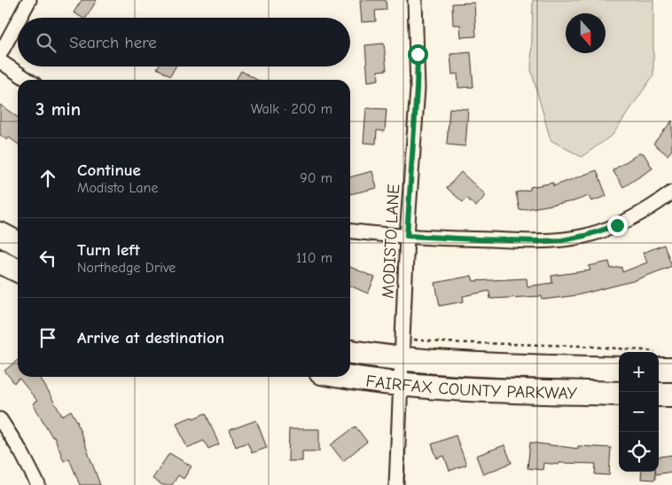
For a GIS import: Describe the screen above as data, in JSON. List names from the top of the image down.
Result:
{
  "streets": {
    "highway": ["FAIRFAX COUNTY PARKWAY"],
    "street": ["MODISTO LANE"]
  },
  "crossings": [
    ["MODISTO LANE", "FAIRFAX COUNTY PARKWAY"]
  ],
  "north": "bottom",
  "page": {
    "search": "Search here",
    "heading": ["3 min", "Walk · 200 m"],
    "list": [
      ["Continue", "Modisto Lane", "90 m"],
      ["Turn left", "Northedge Drive", "110 m"],
      "Arrive at destination"
    ],
    "map_buttons": ["+", "−"]
  }
}
